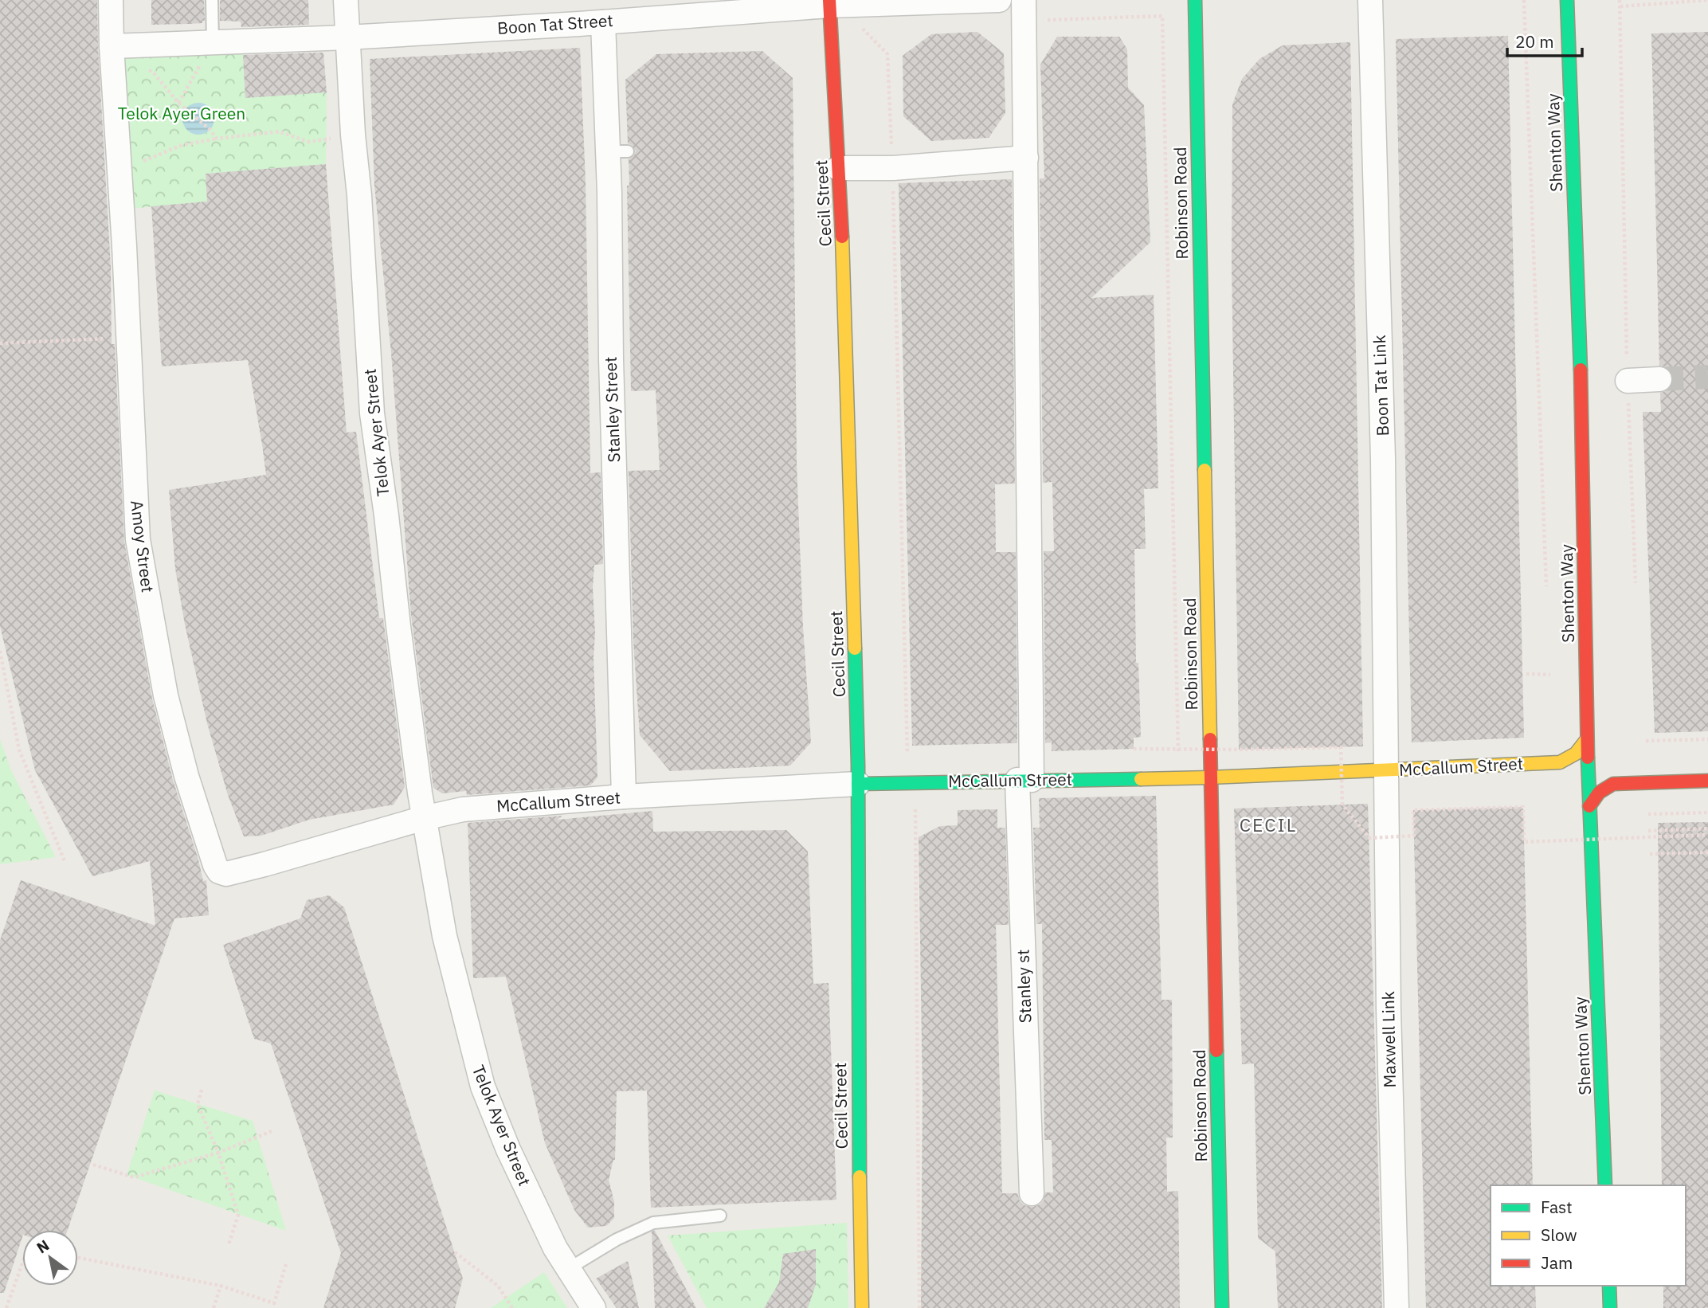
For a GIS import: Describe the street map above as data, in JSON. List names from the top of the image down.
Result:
{
  "streets": {
    "main road": [
      "Shenton Way",
      "Cecil Street",
      "Robinson Road",
      "McCallum Street"
    ],
    "street": [
      "Boon Tat Street",
      "Boon Tat Link",
      "Stanley Street",
      "Telok Ayer Street",
      "Amoy Street",
      "Stanley st",
      "Maxwell Link"
    ]
  },
  "crossings": [
    ["Boon Tat Street", "Cecil Street"],
    ["Boon Tat Street", "Stanley Street"],
    ["Boon Tat Street", "Telok Ayer Street"],
    ["Boon Tat Street", "Amoy Street"],
    ["Shenton Way", "McCallum Street"],
    ["Cecil Street", "McCallum Street"],
    ["Robinson Road", "McCallum Street"],
    ["Boon Tat Link", "McCallum Street"],
    ["Boon Tat Link", "Maxwell Link"],
    ["Stanley Street", "McCallum Street"],
    ["Telok Ayer Street", "Amoy Street"],
    ["Telok Ayer Street", "McCallum Street"],
    ["Amoy Street", "McCallum Street"],
    ["McCallum Street", "Stanley st"],
    ["McCallum Street", "Maxwell Link"]
  ],
  "districts": ["CECIL"],
  "parks": ["Telok Ayer Green"],
  "legend": ["Fast", "Slow", "Jam"],
  "scale_bar": "20 m",
  "north": "top left"
}
